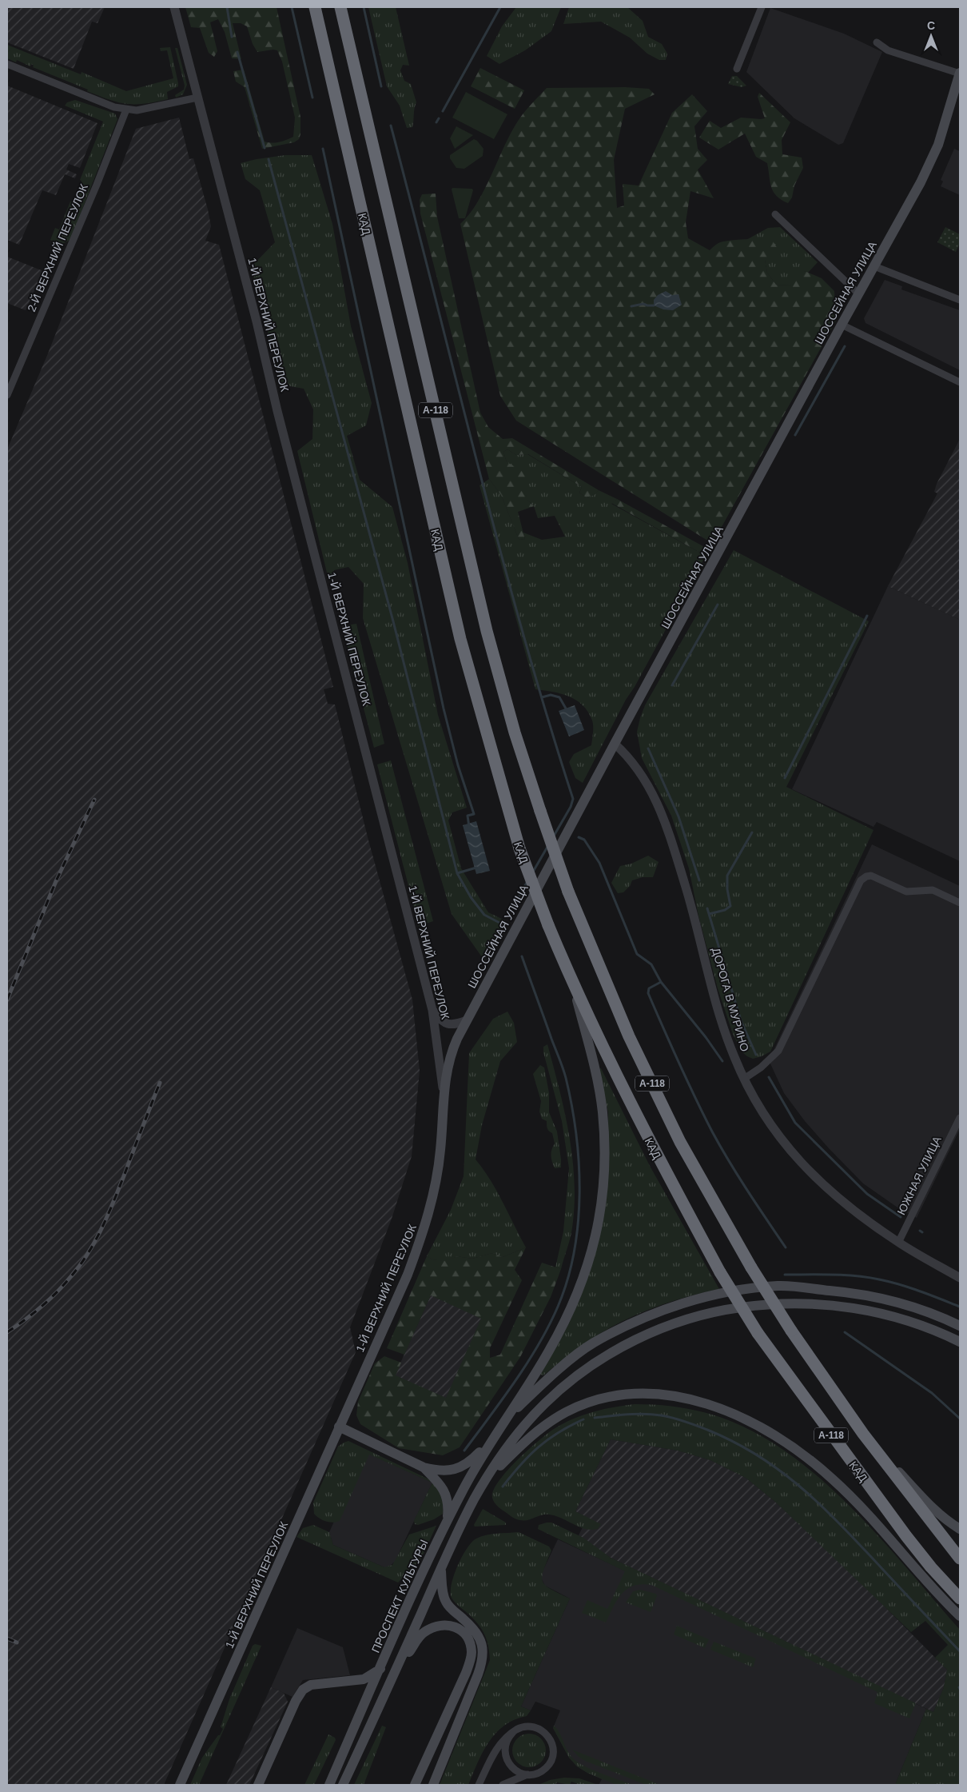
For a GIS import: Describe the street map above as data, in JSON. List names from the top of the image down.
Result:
{
  "streets": {
    "highway": ["КАД", "А-118"],
    "main road": ["ШОССЕЙНАЯ УЛИЦА", "1-Й ВЕРХНИЙ ПЕРЕУЛОК", "ПРОСПЕКТ КУЛЬТУРЫ"],
    "street": ["2-Й ВЕРХНИЙ ПЕРЕУЛОК", "ДОРОГА В МУРИНО", "ЮЖНАЯ УЛИЦА"]
  },
  "crossings": [
    ["ШОССЕЙНАЯ УЛИЦА", "1-Й ВЕРХНИЙ ПЕРЕУЛОК"],
    ["ШОССЕЙНАЯ УЛИЦА", "ДОРОГА В МУРИНО"],
    ["ДОРОГА В МУРИНО", "ЮЖНАЯ УЛИЦА"]
  ],
  "north": "top"
}
